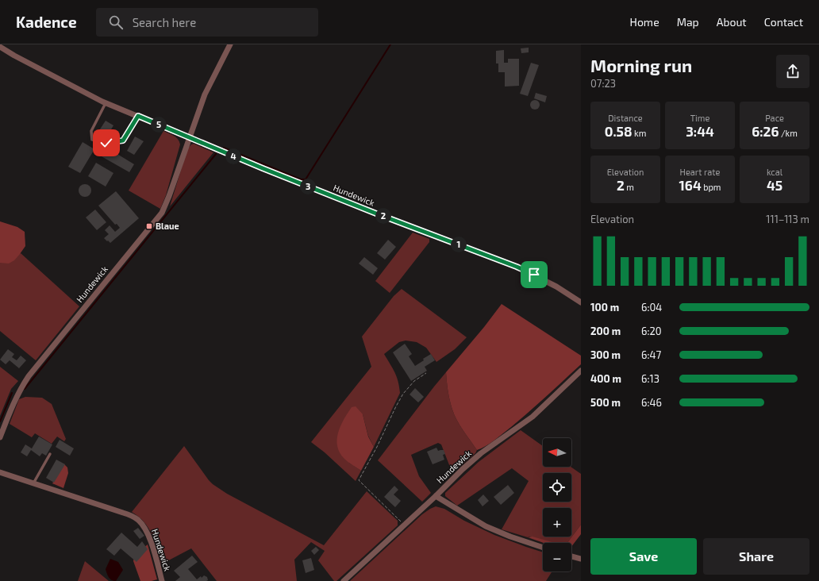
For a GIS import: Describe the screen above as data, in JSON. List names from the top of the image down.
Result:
{
  "streets": {
    "street": ["Hundewick"]
  },
  "places": {
    "transit": ["Blaue"]
  },
  "north": "left",
  "page": {
    "header": "Kadence",
    "search": "Search here",
    "nav": [
      "Home",
      "Map",
      "About",
      "Contact"
    ],
    "heading": ["Morning run", "07:23"],
    "stats": [
      ["Distance", "0.58 km"],
      ["Time", "3:44"],
      ["Pace", "6:26 /km"],
      ["Elevation", "2 m"],
      ["Heart rate", "164 bpm"],
      ["kcal", "45"]
    ],
    "pins": [
      "5",
      "4",
      "3",
      "2",
      "1"
    ],
    "chart": ["Elevation", "111–113 m"],
    "list": [
      {
        "name": "100 m",
        "note": "6:04"
      },
      {
        "name": "200 m",
        "note": "6:20"
      },
      {
        "name": "300 m",
        "note": "6:47"
      },
      {
        "name": "400 m",
        "note": "6:13"
      },
      {
        "name": "500 m",
        "note": "6:46"
      }
    ],
    "map_buttons": ["+", "−"],
    "buttons": ["Save", "Share"]
  }
}
